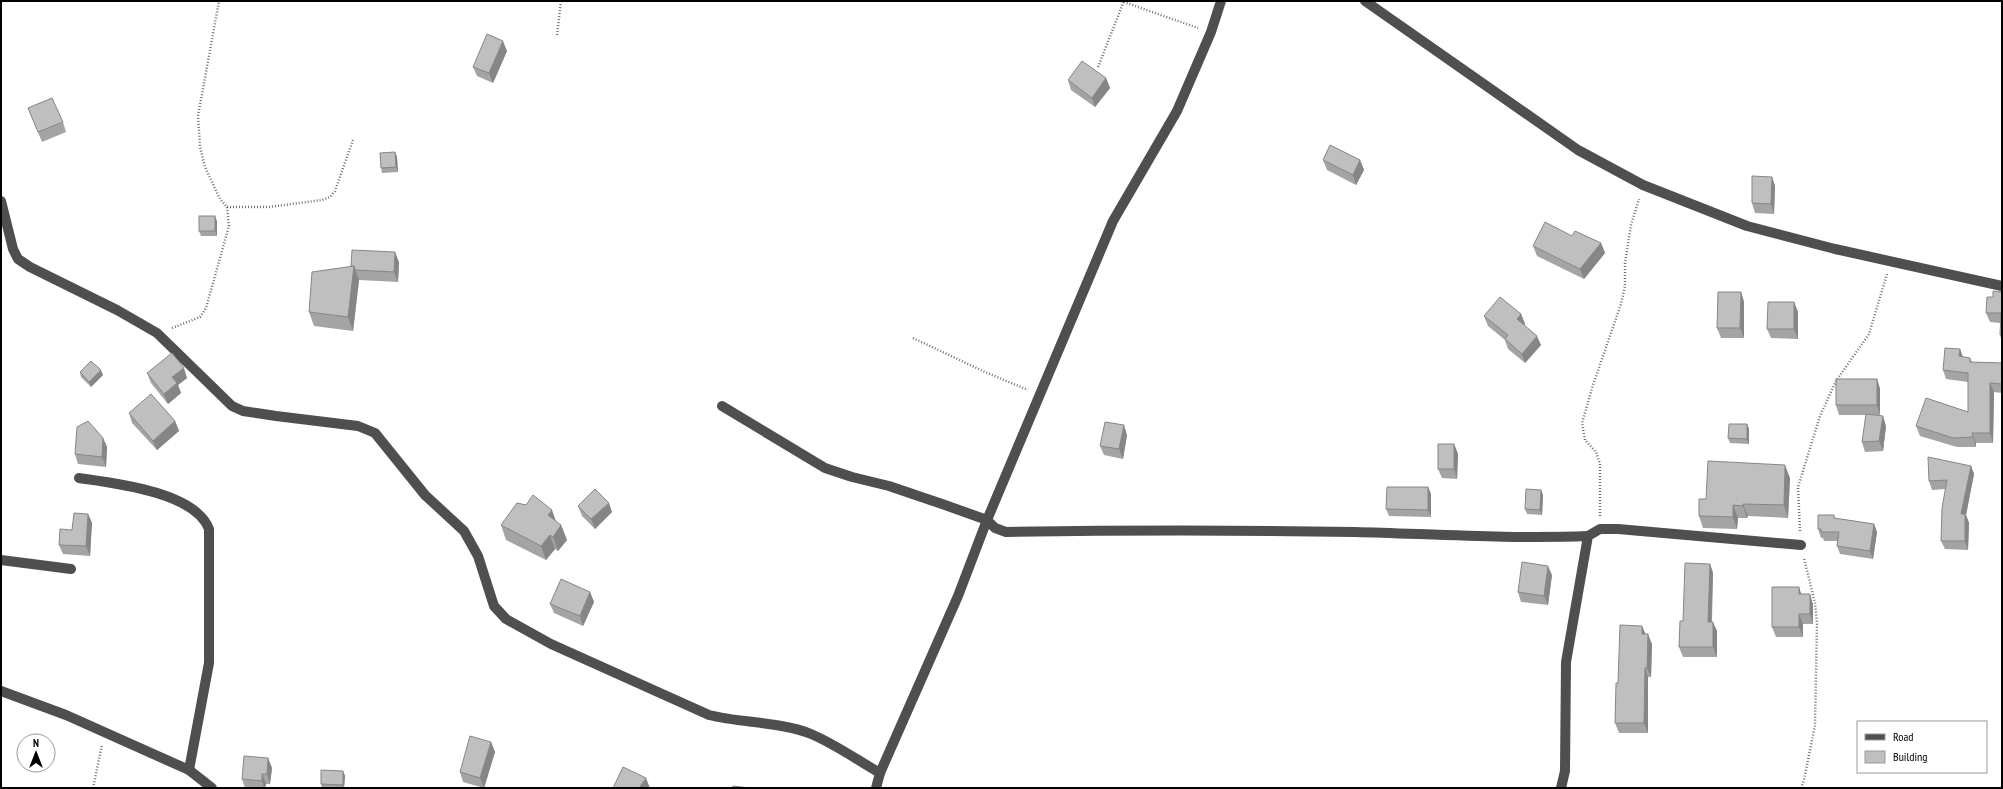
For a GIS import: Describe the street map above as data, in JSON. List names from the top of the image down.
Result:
{
  "legend": ["Road", "Building"],
  "north": "top"
}
